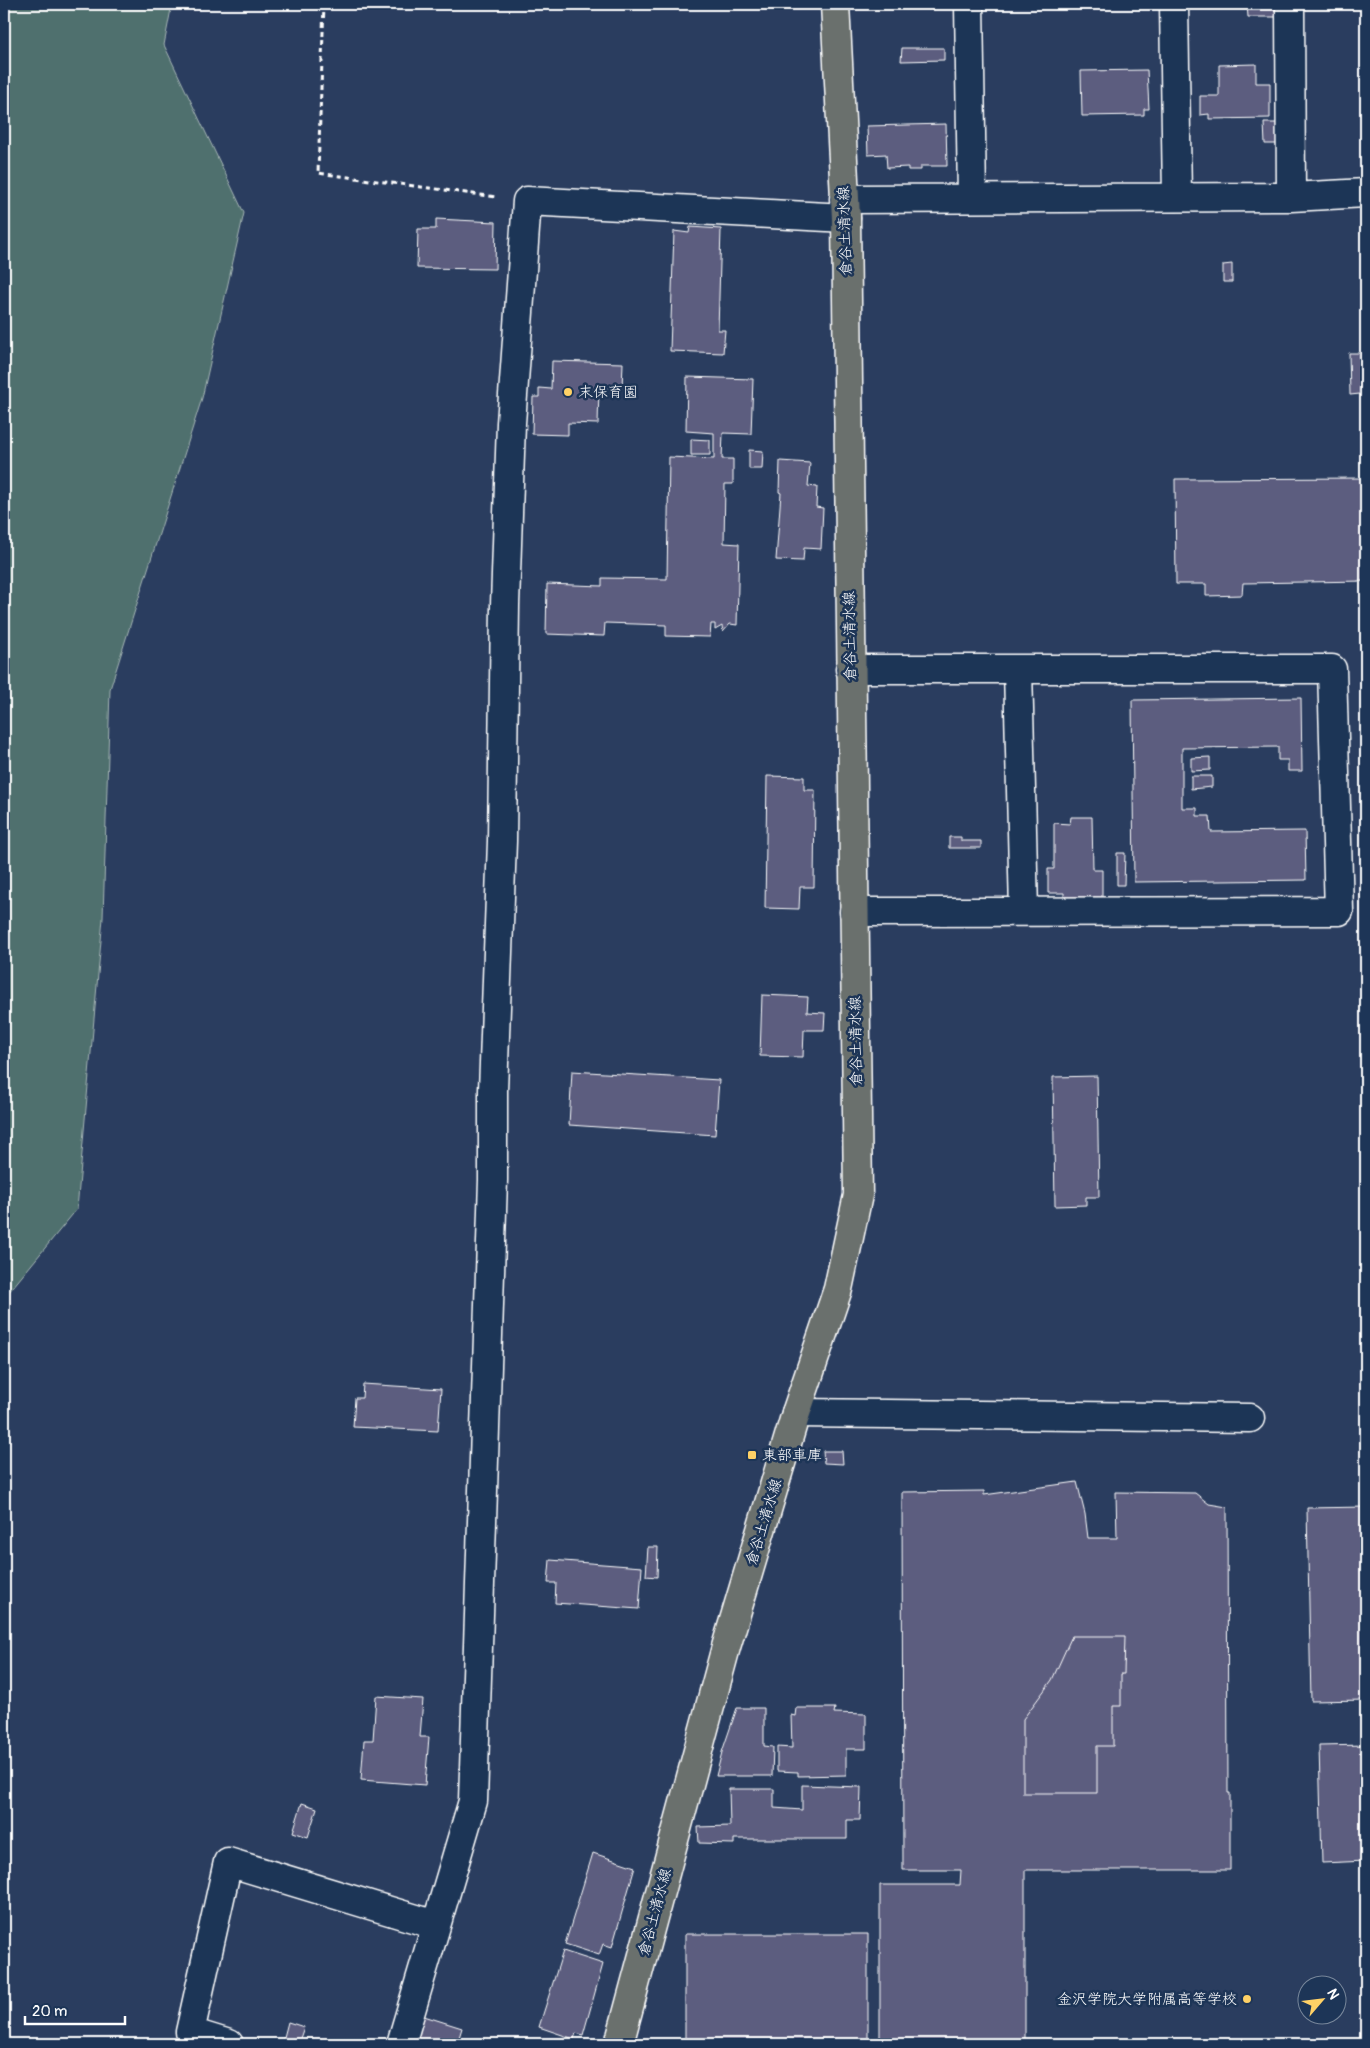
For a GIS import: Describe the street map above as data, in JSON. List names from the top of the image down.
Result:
{
  "streets": {
    "main road": ["倉谷土清水線"]
  },
  "places": {
    "other": ["末保育園", "金沢学院大学附属高等学校"],
    "transit": ["東部車庫"]
  },
  "scale_bar": "20 m",
  "north": "top right"
}
